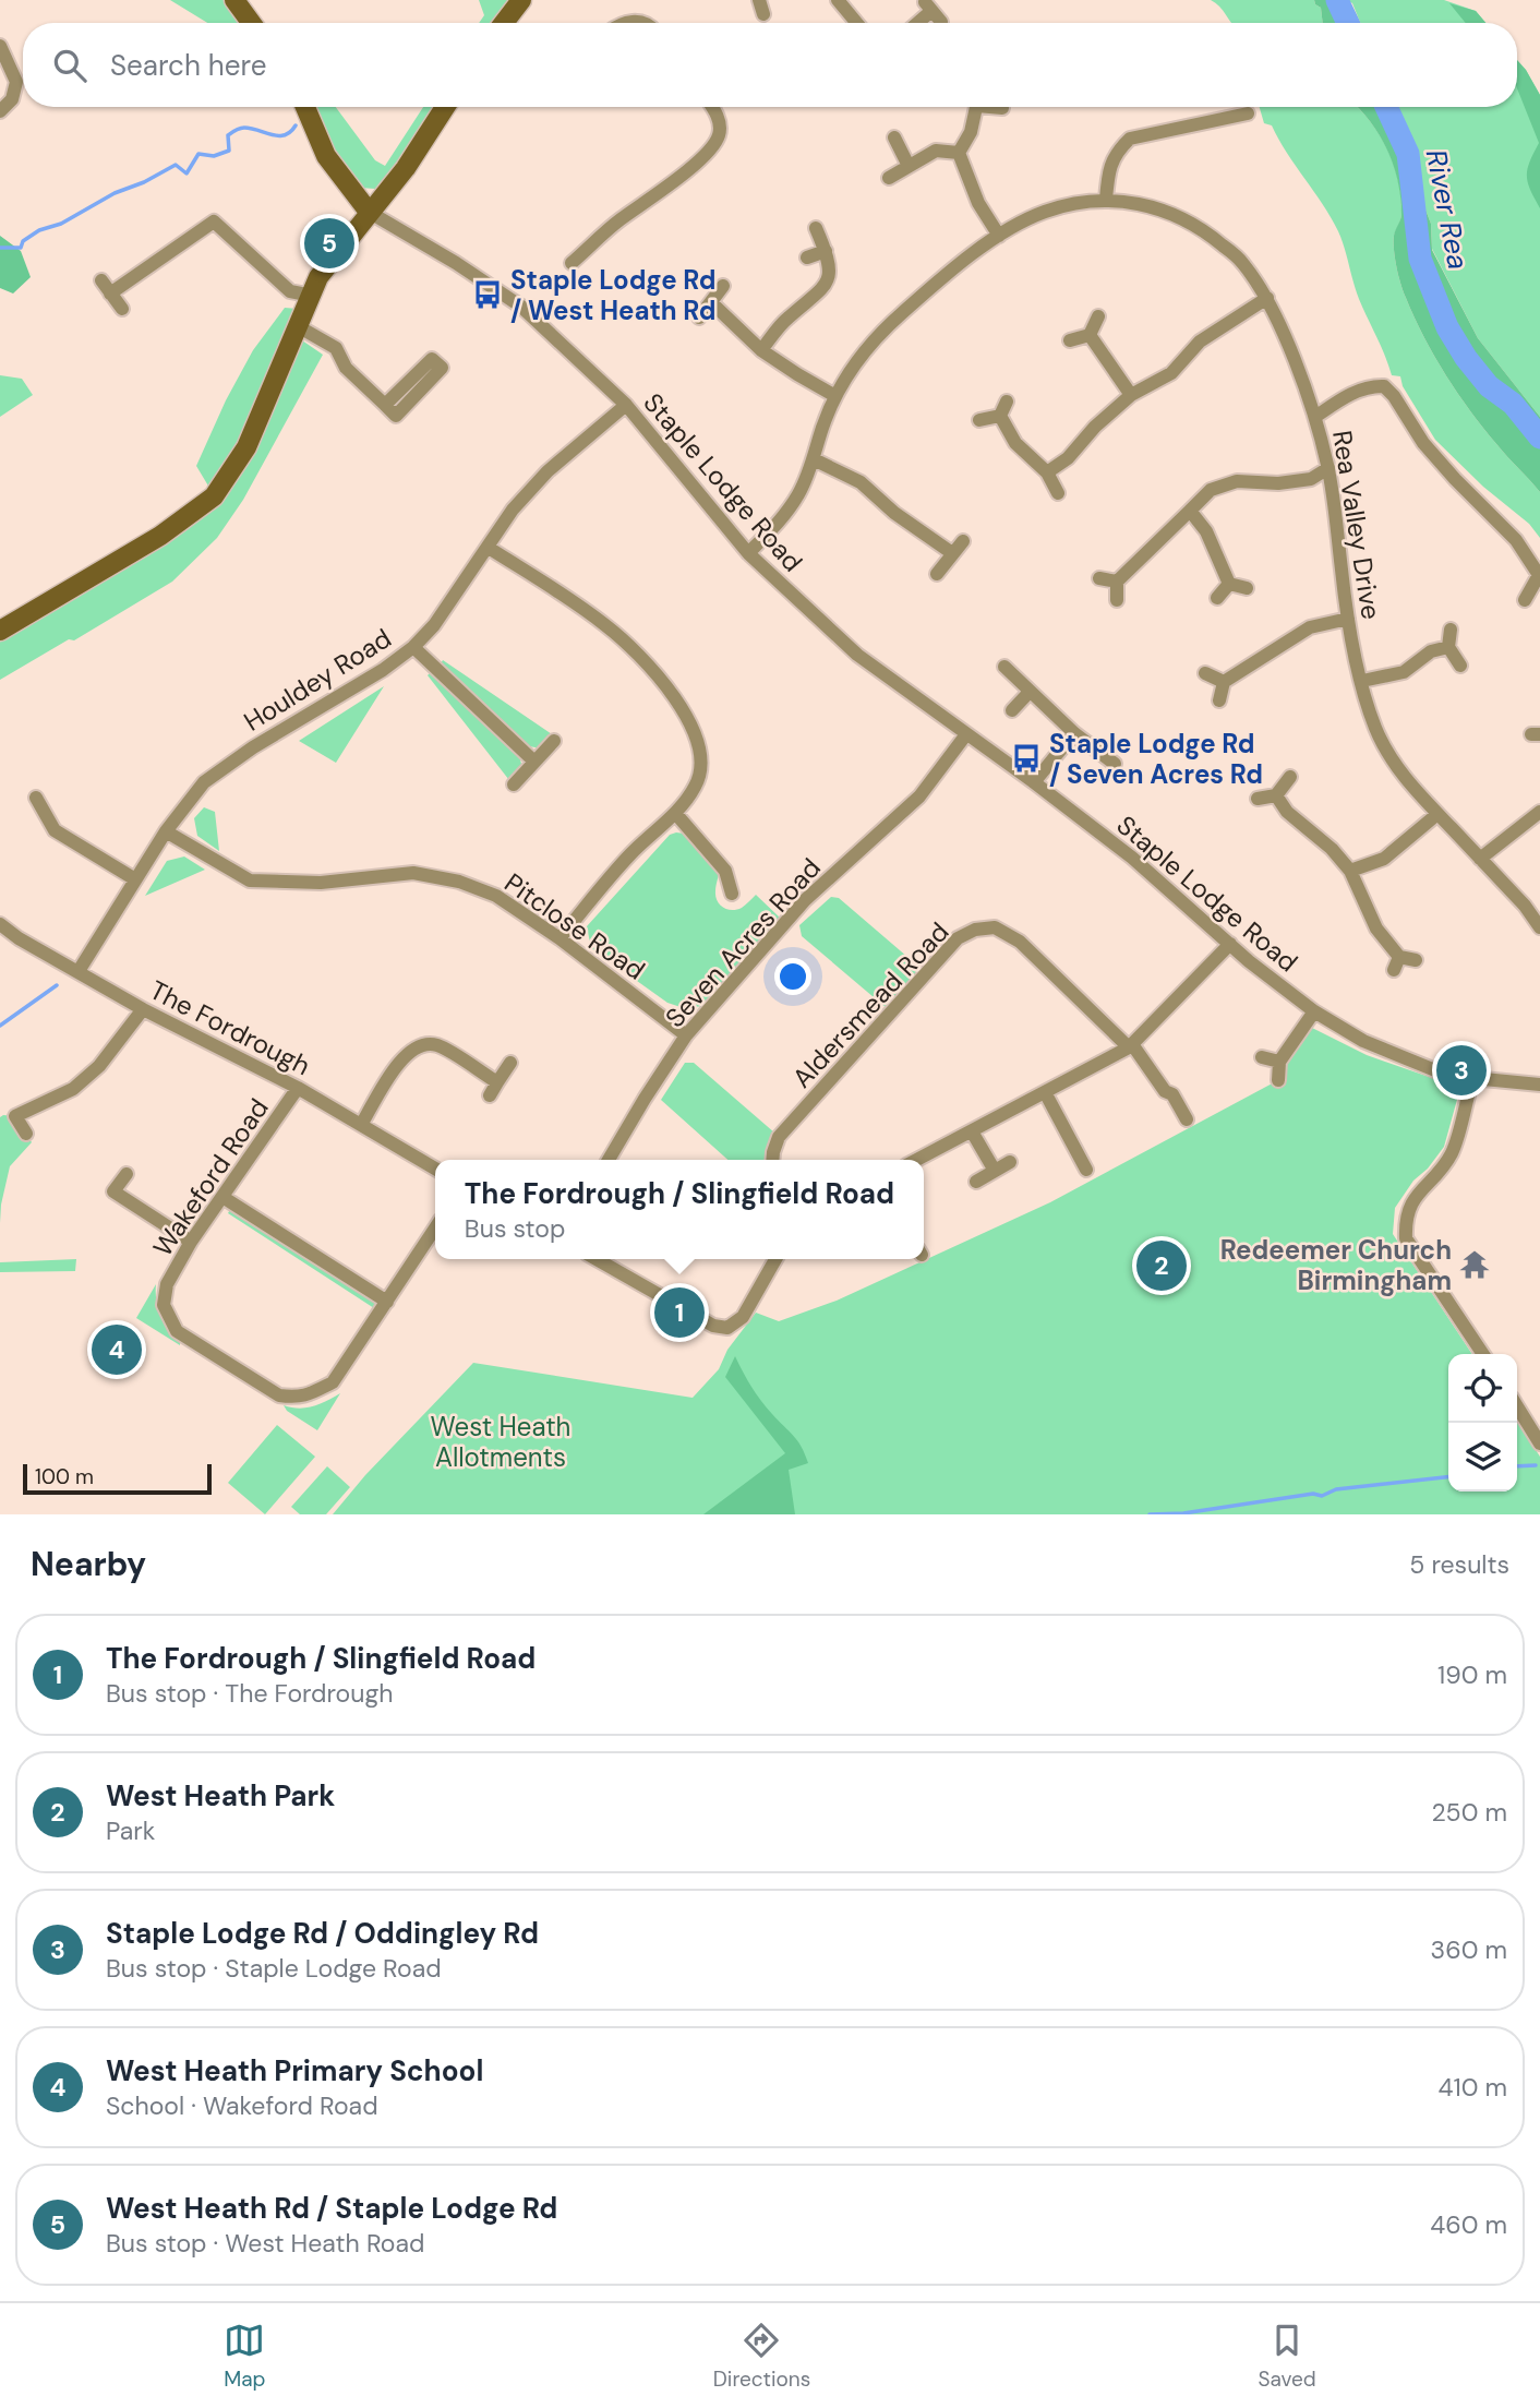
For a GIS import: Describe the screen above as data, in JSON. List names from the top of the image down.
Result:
{
  "streets": {
    "street": [
      "Staple Lodge Road",
      "Rea Valley Drive",
      "Houldey Road",
      "Pitclose Road",
      "Seven Acres Road",
      "Aldersmead Road",
      "The Fordrough",
      "Wakeford Road"
    ]
  },
  "crossings": [
    ["Staple Lodge Road", "Rea Valley Drive"],
    ["Staple Lodge Road", "Houldey Road"],
    ["Staple Lodge Road", "Seven Acres Road"],
    ["Houldey Road", "Pitclose Road"],
    ["Houldey Road", "The Fordrough"],
    ["Pitclose Road", "Seven Acres Road"],
    ["The Fordrough", "Wakeford Road"]
  ],
  "water": ["River Rea"],
  "parks": ["West Heath Allotments"],
  "places": {
    "bus stop": ["Staple Lodge Rd / West Heath Rd", "Staple Lodge Rd / Seven Acres Rd"],
    "temple": ["Redeemer Church Birmingham"]
  },
  "scale_bar": "100 m",
  "page": {
    "search": "Search here",
    "pins": [
      "5",
      "3",
      "2",
      "1",
      "4"
    ],
    "popup": ["The Fordrough / Slingfield Road", "Bus stop"],
    "scale": "100 m",
    "heading": ["Nearby", "5 results"],
    "list": [
      {
        "mark": "1",
        "name": "The Fordrough / Slingfield Road",
        "note": "Bus stop · The Fordrough",
        "value": "190 m"
      },
      {
        "mark": "2",
        "name": "West Heath Park",
        "note": "Park",
        "value": "250 m"
      },
      {
        "mark": "3",
        "name": "Staple Lodge Rd / Oddingley Rd",
        "note": "Bus stop · Staple Lodge Road",
        "value": "360 m"
      },
      {
        "mark": "4",
        "name": "West Heath Primary School",
        "note": "School · Wakeford Road",
        "value": "410 m"
      },
      {
        "mark": "5",
        "name": "West Heath Rd / Staple Lodge Rd",
        "note": "Bus stop · West Heath Road",
        "value": "460 m"
      }
    ],
    "nav": ["Map", "Directions", "Saved"]
  }
}
